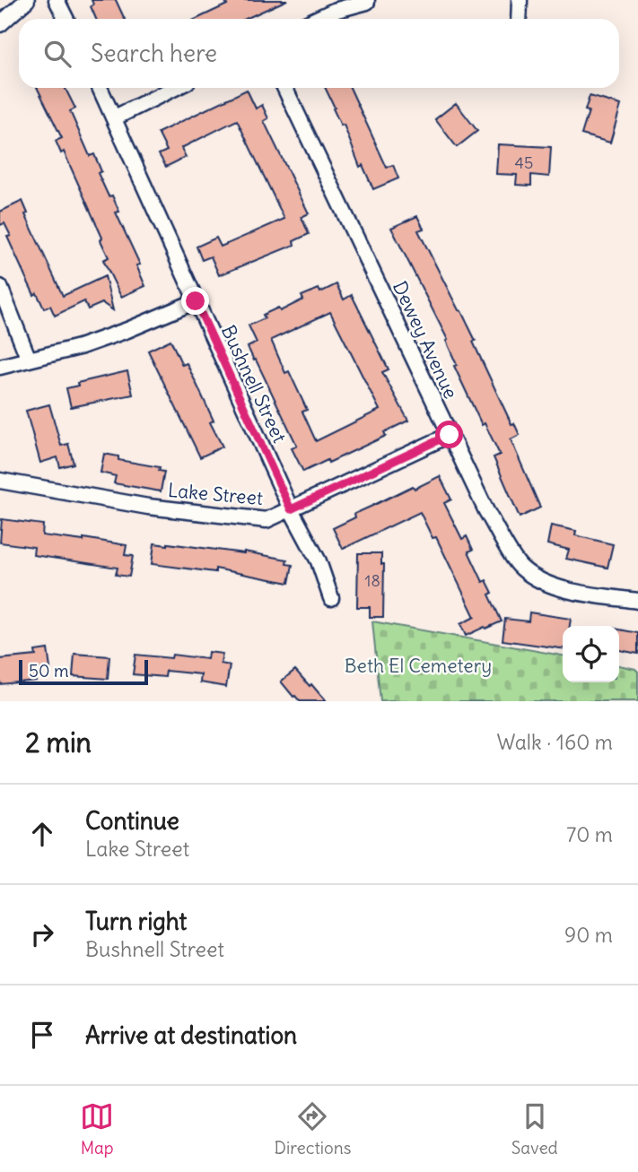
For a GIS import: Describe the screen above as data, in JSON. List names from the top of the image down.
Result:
{
  "streets": {
    "street": ["Dewey Avenue", "Bushnell Street", "Lake Street"]
  },
  "crossings": [
    ["Dewey Avenue", "Lake Street"],
    ["Bushnell Street", "Lake Street"]
  ],
  "parks": ["Beth El Cemetery"],
  "house_numbers": ["45", "18"],
  "scale_bar": "50 m",
  "page": {
    "search": "Search here",
    "scale": "50 m",
    "heading": ["2 min", "Walk · 160 m"],
    "list": [
      ["Continue", "Lake Street", "70 m"],
      ["Turn right", "Bushnell Street", "90 m"],
      "Arrive at destination"
    ],
    "nav": ["Map", "Directions", "Saved"]
  }
}
